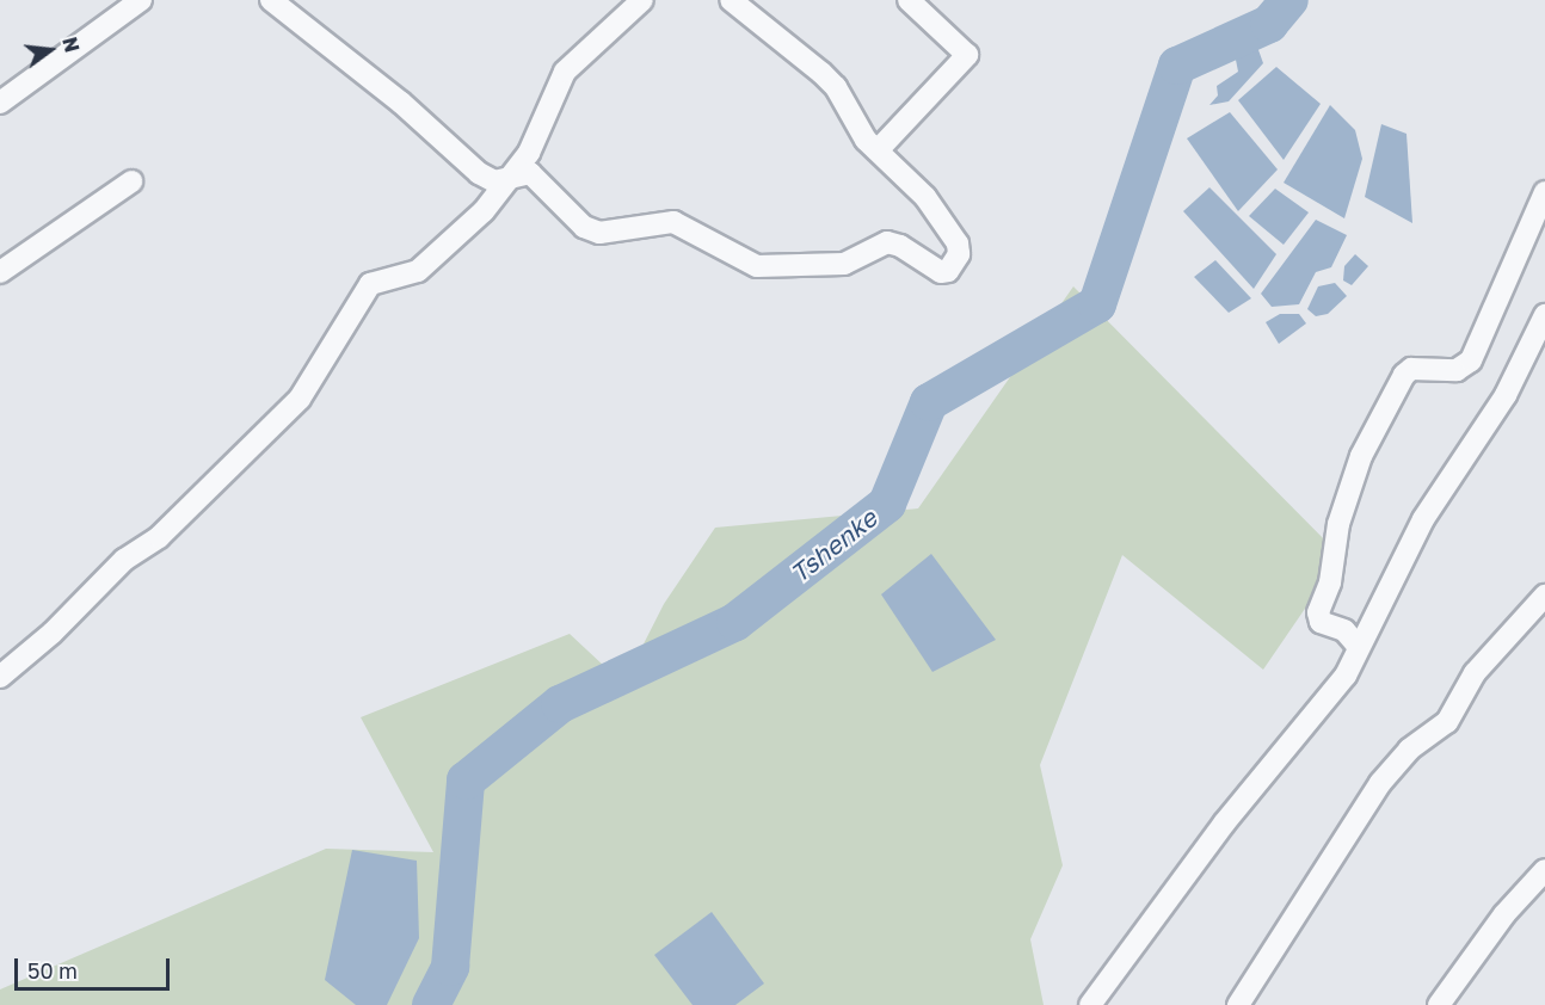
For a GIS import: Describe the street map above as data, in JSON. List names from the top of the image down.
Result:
{
  "water": ["Tshenke"],
  "scale_bar": "50 m",
  "north": "right"
}
